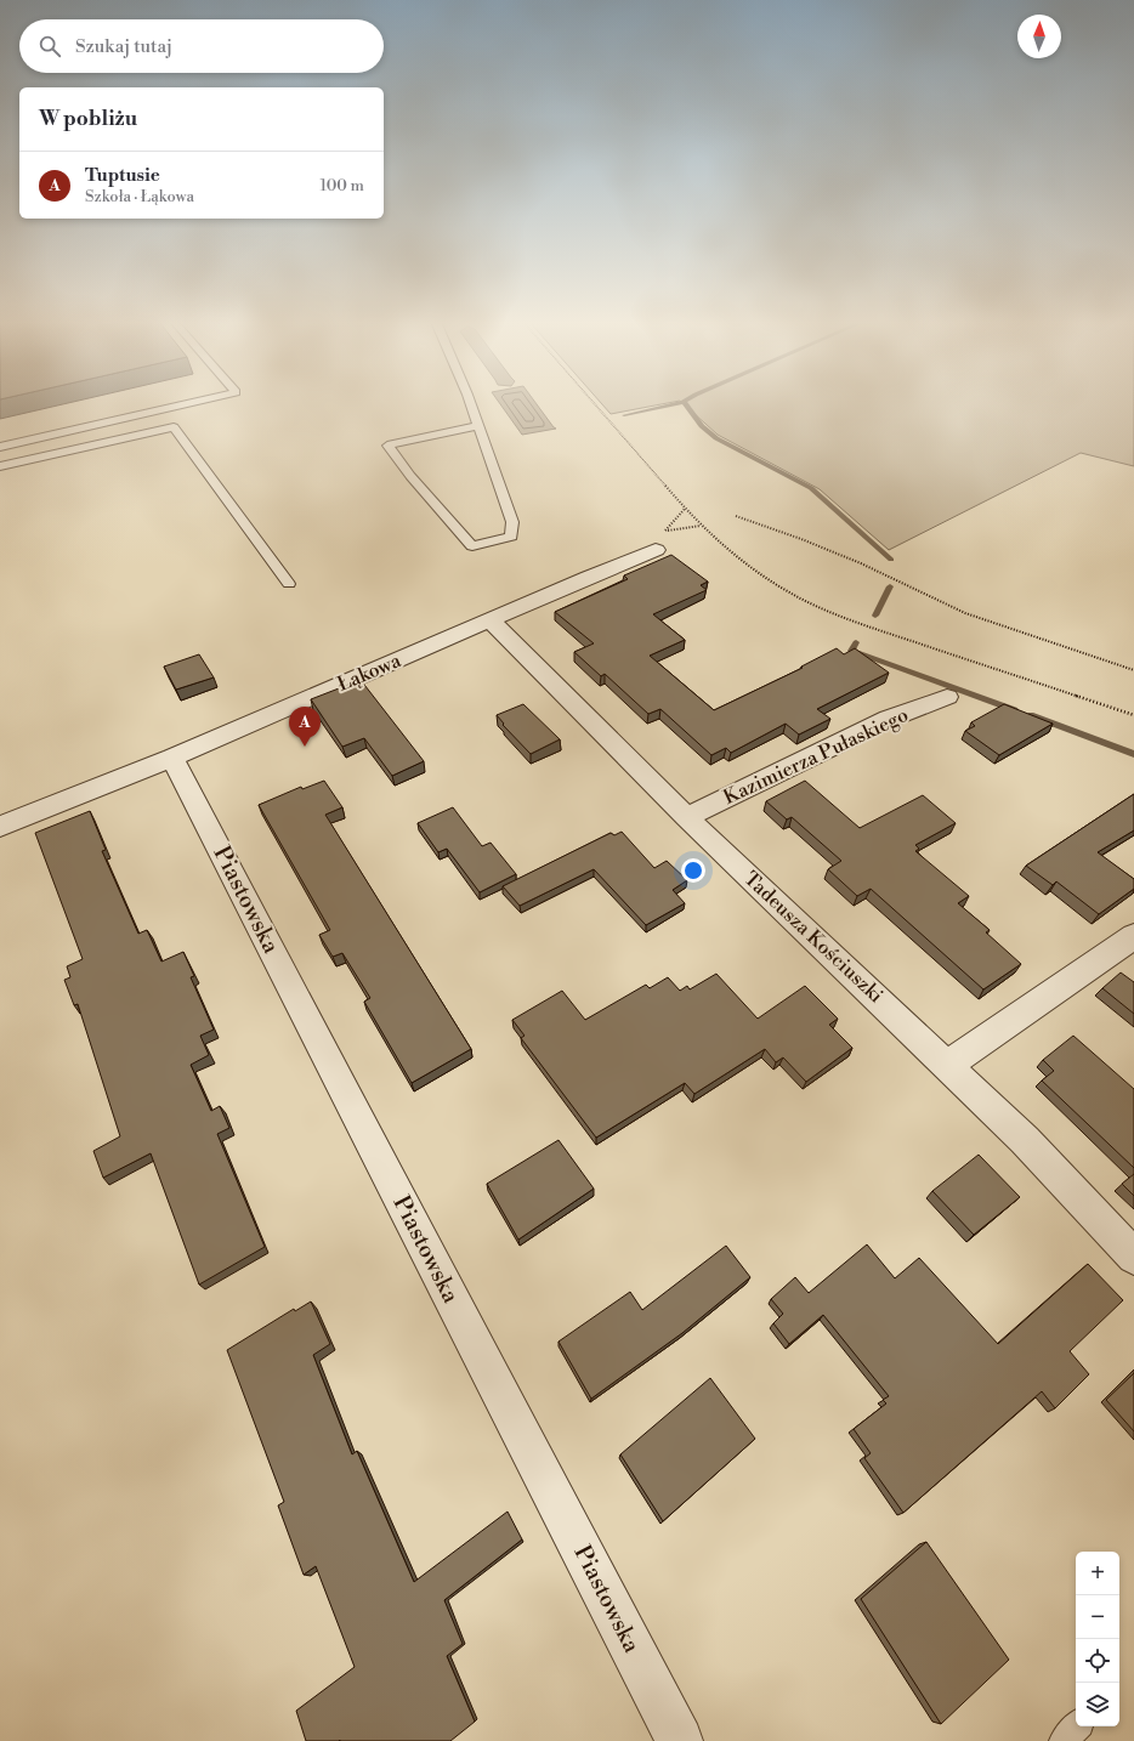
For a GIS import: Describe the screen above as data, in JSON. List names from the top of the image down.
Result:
{
  "streets": {
    "street": [
      "Łąkowa",
      "Kazimierza Pułaskiego",
      "Piastowska",
      "Tadeusza Kościuszki"
    ]
  },
  "crossings": [
    ["Łąkowa", "Piastowska"],
    ["Łąkowa", "Tadeusza Kościuszki"],
    ["Kazimierza Pułaskiego", "Tadeusza Kościuszki"]
  ],
  "north": "top",
  "page": {
    "search": "Szukaj tutaj",
    "heading": "W pobliżu",
    "list": [
      {
        "mark": "A",
        "name": "Tuptusie",
        "note": "Szkoła · Łąkowa",
        "value": "100 m"
      }
    ],
    "pins": "A",
    "map_buttons": ["+", "−"]
  }
}
